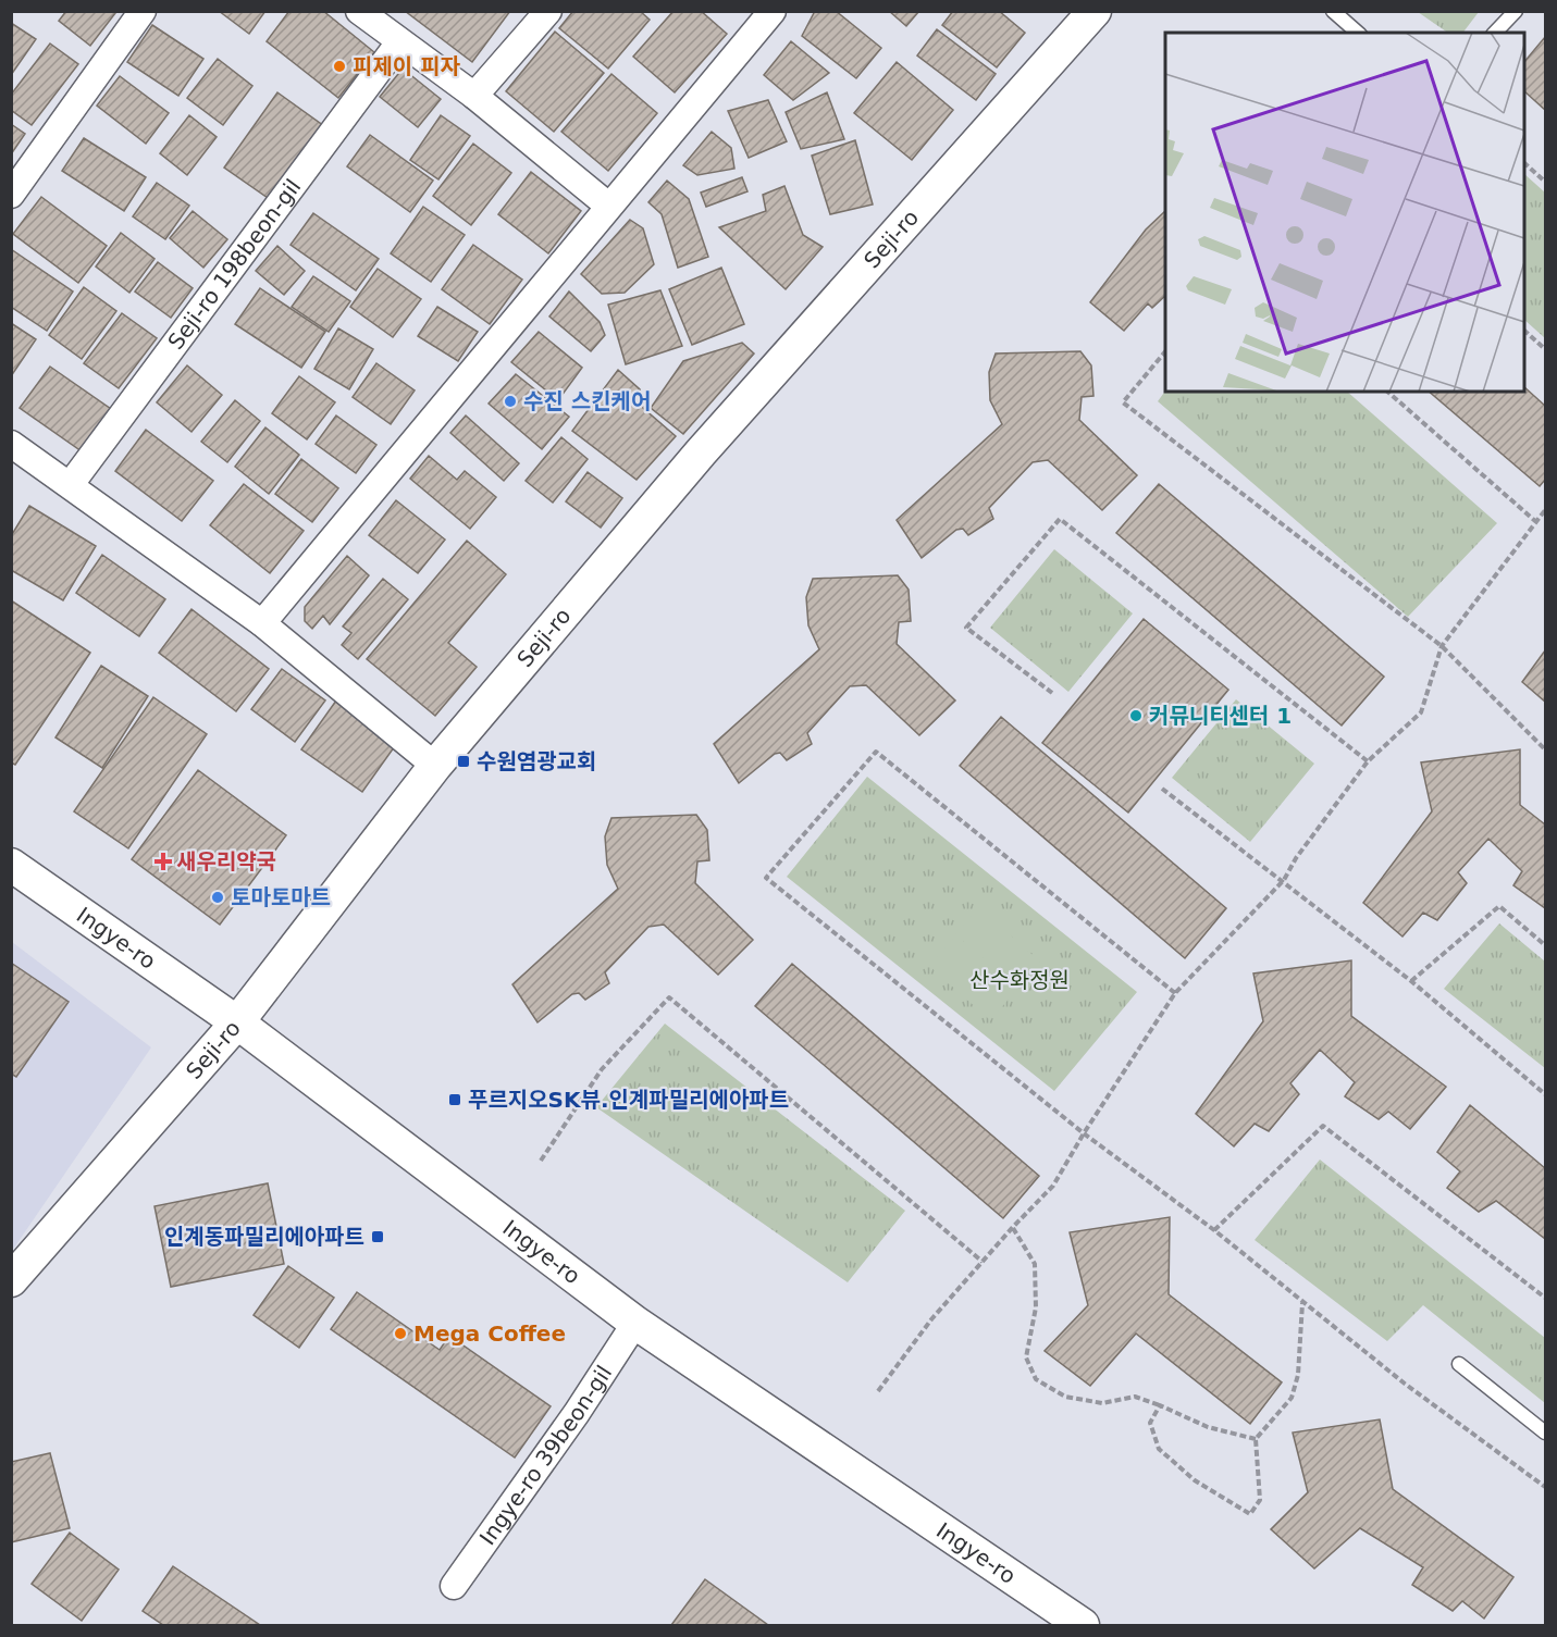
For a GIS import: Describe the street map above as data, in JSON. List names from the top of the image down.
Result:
{
  "streets": {
    "street": [
      "Seji-ro",
      "Seji-ro 198beon-gil",
      "Ingye-ro",
      "Ingye-ro 39beon-gil"
    ]
  },
  "crossings": [
    ["Seji-ro", "Ingye-ro"],
    ["Ingye-ro", "Ingye-ro 39beon-gil"]
  ],
  "parks": ["산수화정원"],
  "places": {
    "other": [
      "피제이 피자",
      "수진 스킨케어",
      "커뮤니티센터 1",
      "토마토마트",
      "Mega Coffee"
    ],
    "transit": ["수원염광교회", "푸르지오SK뷰.인계파밀리에아파트", "인계동파밀리에아파트"],
    "health": ["새우리약국"]
  }
}
